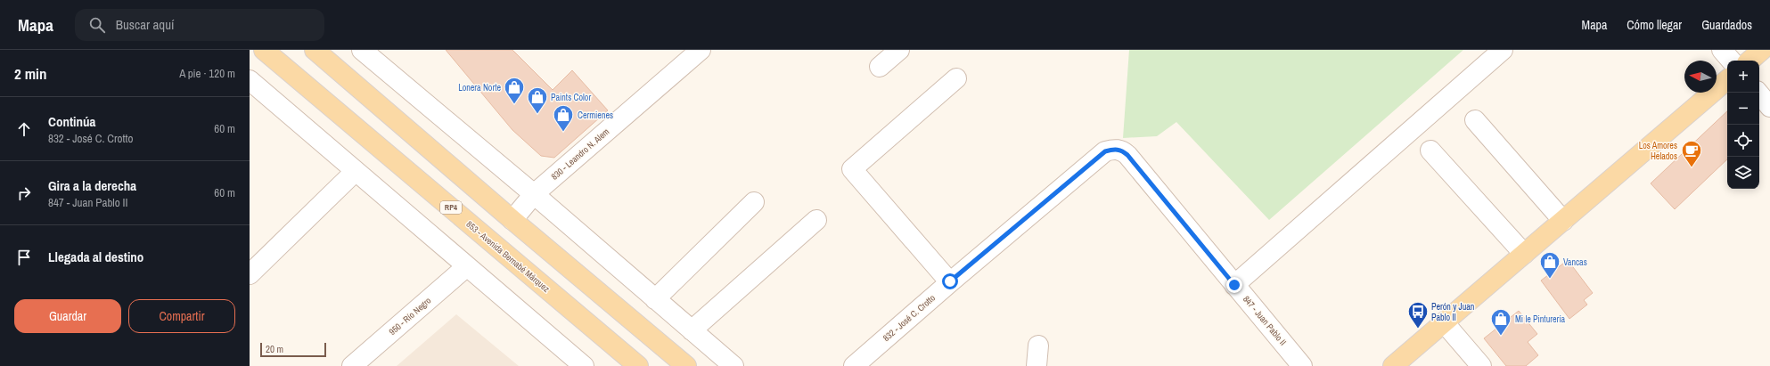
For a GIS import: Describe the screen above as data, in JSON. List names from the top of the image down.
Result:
{
  "streets": {
    "main road": ["RP4", "853 - Avenida Bernabé Márquez"],
    "street": [
      "830 - Leandro N. Alem",
      "950 - Río Negro",
      "832 - José C. Crotto",
      "847 - Juan Pablo II"
    ]
  },
  "crossings": [
    ["832 - José C. Crotto", "847 - Juan Pablo II"]
  ],
  "places": {
    "shop": [
      "Lonera Norte",
      "Paints Color",
      "Cermienes",
      "Vancas",
      "Mi le Pinturería"
    ],
    "cafe": ["Los Amores Helados"],
    "bus stop": ["Perón y Juan Pablo II"]
  },
  "scale_bar": "20 m",
  "north": "left",
  "page": {
    "header": "Mapa",
    "search": "Buscar aquí",
    "nav": ["Mapa", "Cómo llegar", "Guardados"],
    "heading": ["2 min", "A pie · 120 m"],
    "map_buttons": ["+", "−"],
    "list": [
      ["Continúa", "832 - José C. Crotto", "60 m"],
      ["Gira a la derecha", "847 - Juan Pablo II", "60 m"],
      "Llegada al destino"
    ],
    "buttons": ["Guardar", "Compartir"],
    "scale": "20 m"
  }
}
